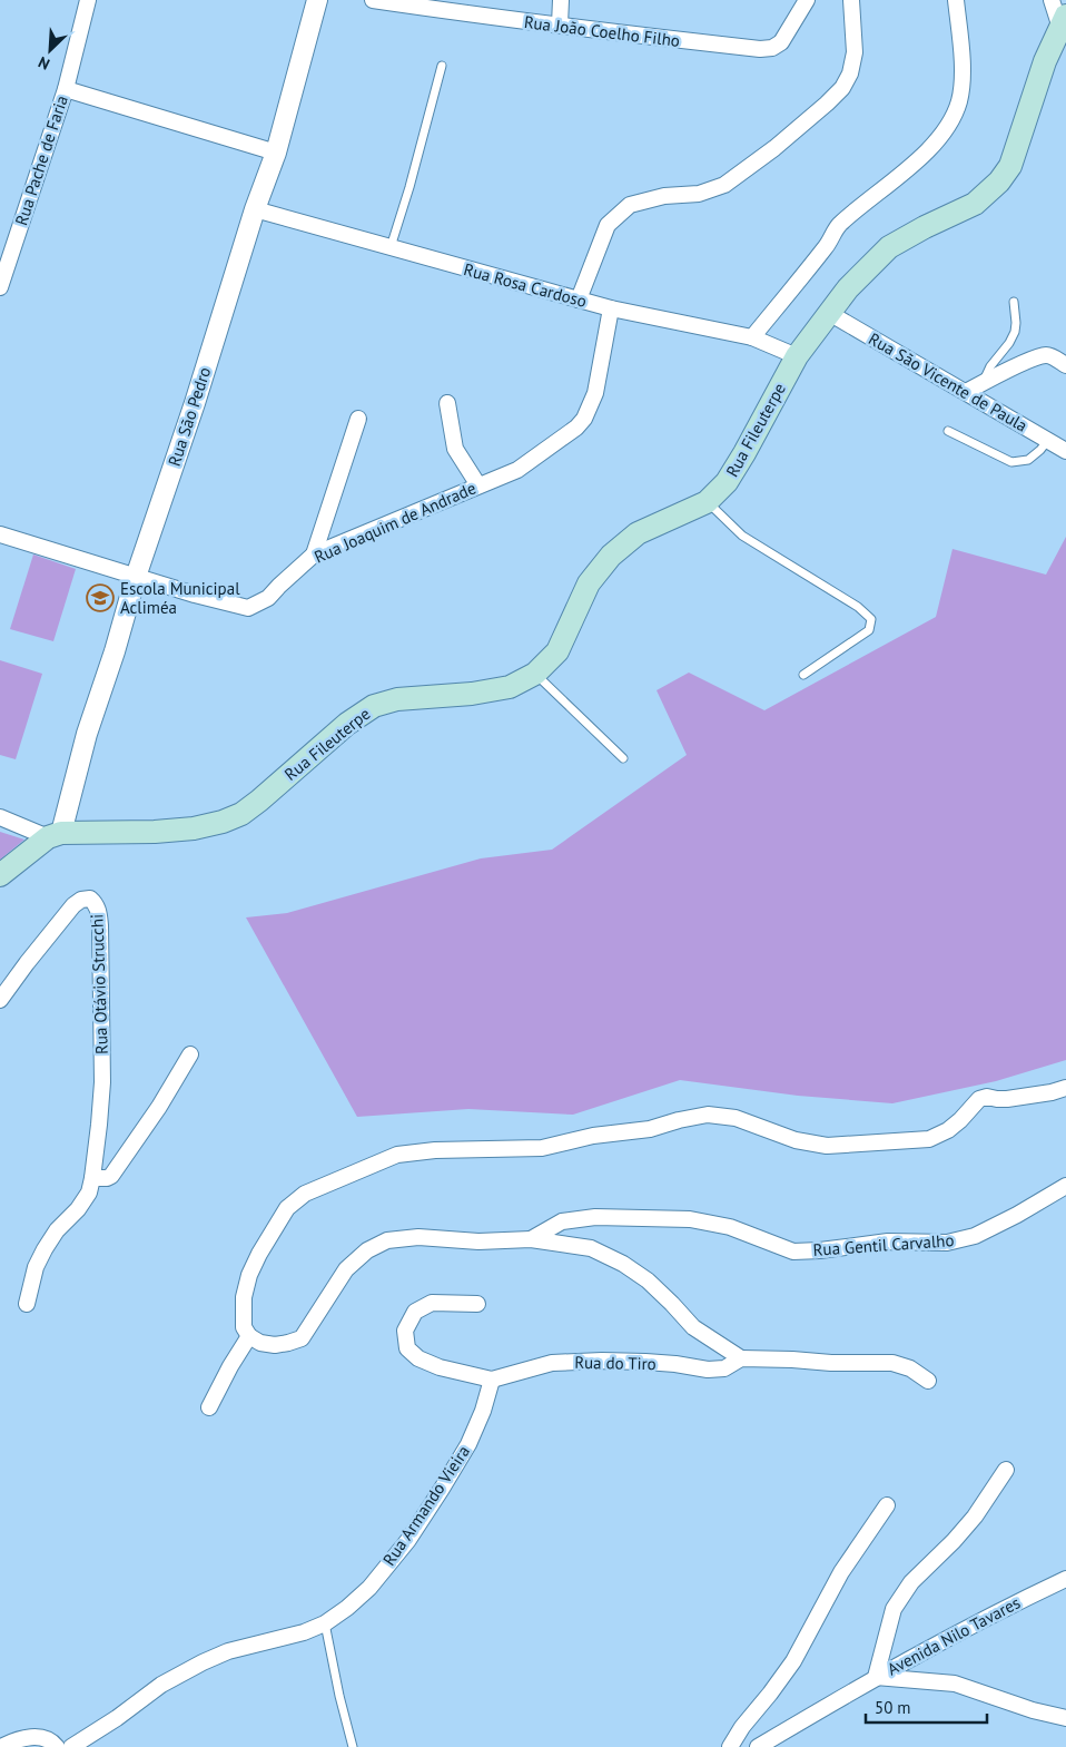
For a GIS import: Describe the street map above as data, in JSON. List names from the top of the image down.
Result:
{
  "streets": {
    "main road": ["Rua Fileuterpe"],
    "street": [
      "Rua João Coelho Filho",
      "Rua Pache de Faria",
      "Rua Rosa Cardoso",
      "Rua São Vicente de Paula",
      "Rua São Pedro",
      "Rua Joaquim de Andrade",
      "Rua Otávio Strucchi",
      "Rua Gentil Carvalho",
      "Rua do Tiro",
      "Rua Armando Vieira",
      "Avenida Nilo Tavares"
    ]
  },
  "crossings": [
    ["Rua Rosa Cardoso", "Rua São Pedro"],
    ["Rua Rosa Cardoso", "Rua Fileuterpe"],
    ["Rua Rosa Cardoso", "Rua Joaquim de Andrade"],
    ["Rua São Vicente de Paula", "Rua Fileuterpe"],
    ["Rua São Pedro", "Rua Fileuterpe"],
    ["Rua São Pedro", "Rua Joaquim de Andrade"],
    ["Rua do Tiro", "Rua Armando Vieira"]
  ],
  "places": {
    "school or university": ["Escola Municipal Acliméa"]
  },
  "scale_bar": "50 m",
  "north": "bottom left"
}
